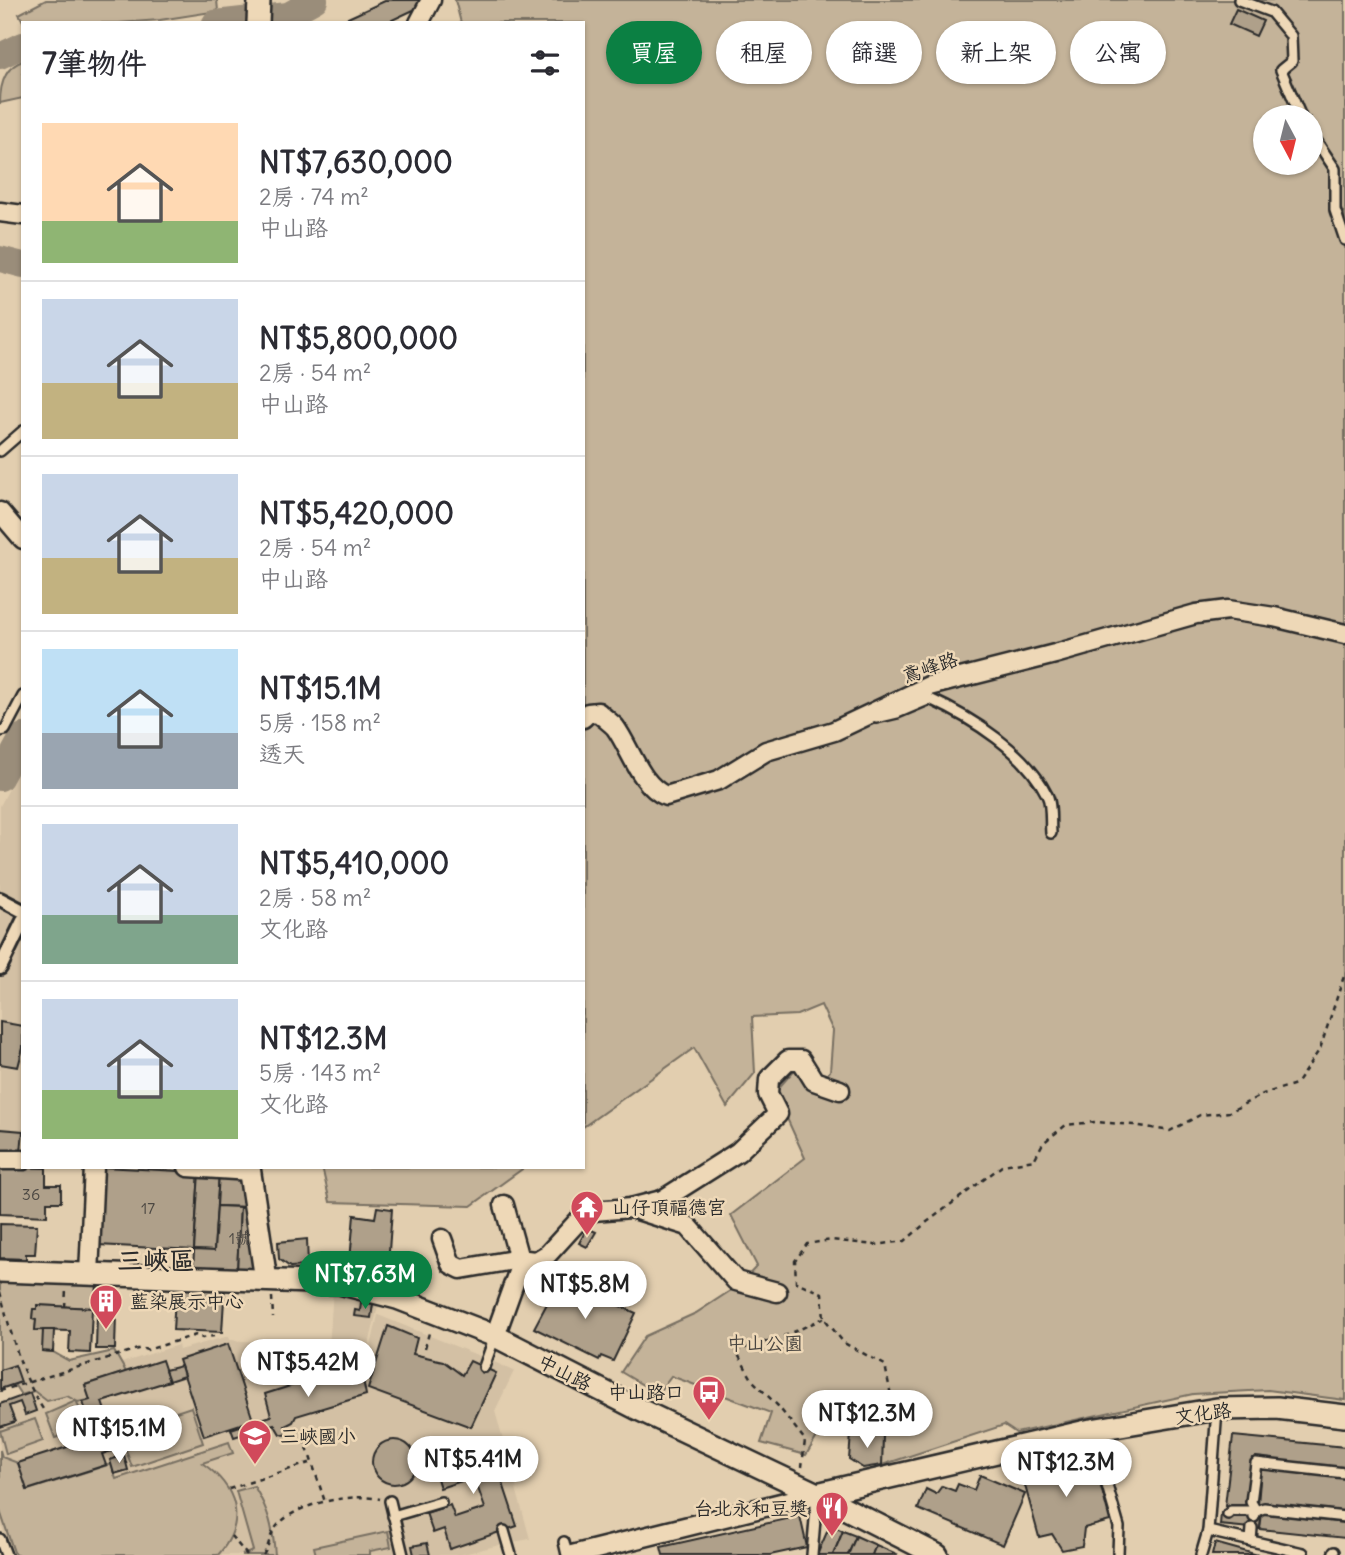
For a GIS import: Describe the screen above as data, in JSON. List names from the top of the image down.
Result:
{
  "streets": {
    "street": ["鳶峰路", "中山路", "文化路"]
  },
  "crossings": [
    ["中山路", "文化路"]
  ],
  "districts": ["三峽區"],
  "parks": ["中山公園"],
  "places": {
    "temple": ["山仔頂福德宮"],
    "building": ["藍染展示中心"],
    "bus stop": ["中山路口"],
    "school or university": ["三峽國小"],
    "restaurant": ["台北永和豆獎"]
  },
  "house_numbers": ["36", "17", "1號"],
  "north": "bottom",
  "page": {
    "chip": [
      "買屋",
      "租屋",
      "篩選",
      "新上架",
      "公寓"
    ],
    "heading": "7筆物件",
    "list": [
      {
        "name": "NT$7,630,000",
        "note": "2房 · 74 m² · 中山路"
      },
      {
        "name": "NT$5,800,000",
        "note": "2房 · 54 m² · 中山路"
      },
      {
        "name": "NT$5,420,000",
        "note": "2房 · 54 m² · 中山路"
      },
      {
        "name": "NT$15.1M",
        "note": "5房 · 158 m² · 透天"
      },
      {
        "name": "NT$5,410,000",
        "note": "2房 · 58 m² · 文化路"
      },
      {
        "name": "NT$12.3M",
        "note": "5房 · 143 m² · 文化路"
      }
    ],
    "price": [
      "NT$7.63M",
      "NT$5.8M",
      "NT$5.42M",
      "NT$12.3M",
      "NT$15.1M",
      "NT$5.41M",
      "NT$12.3M"
    ]
  }
}
